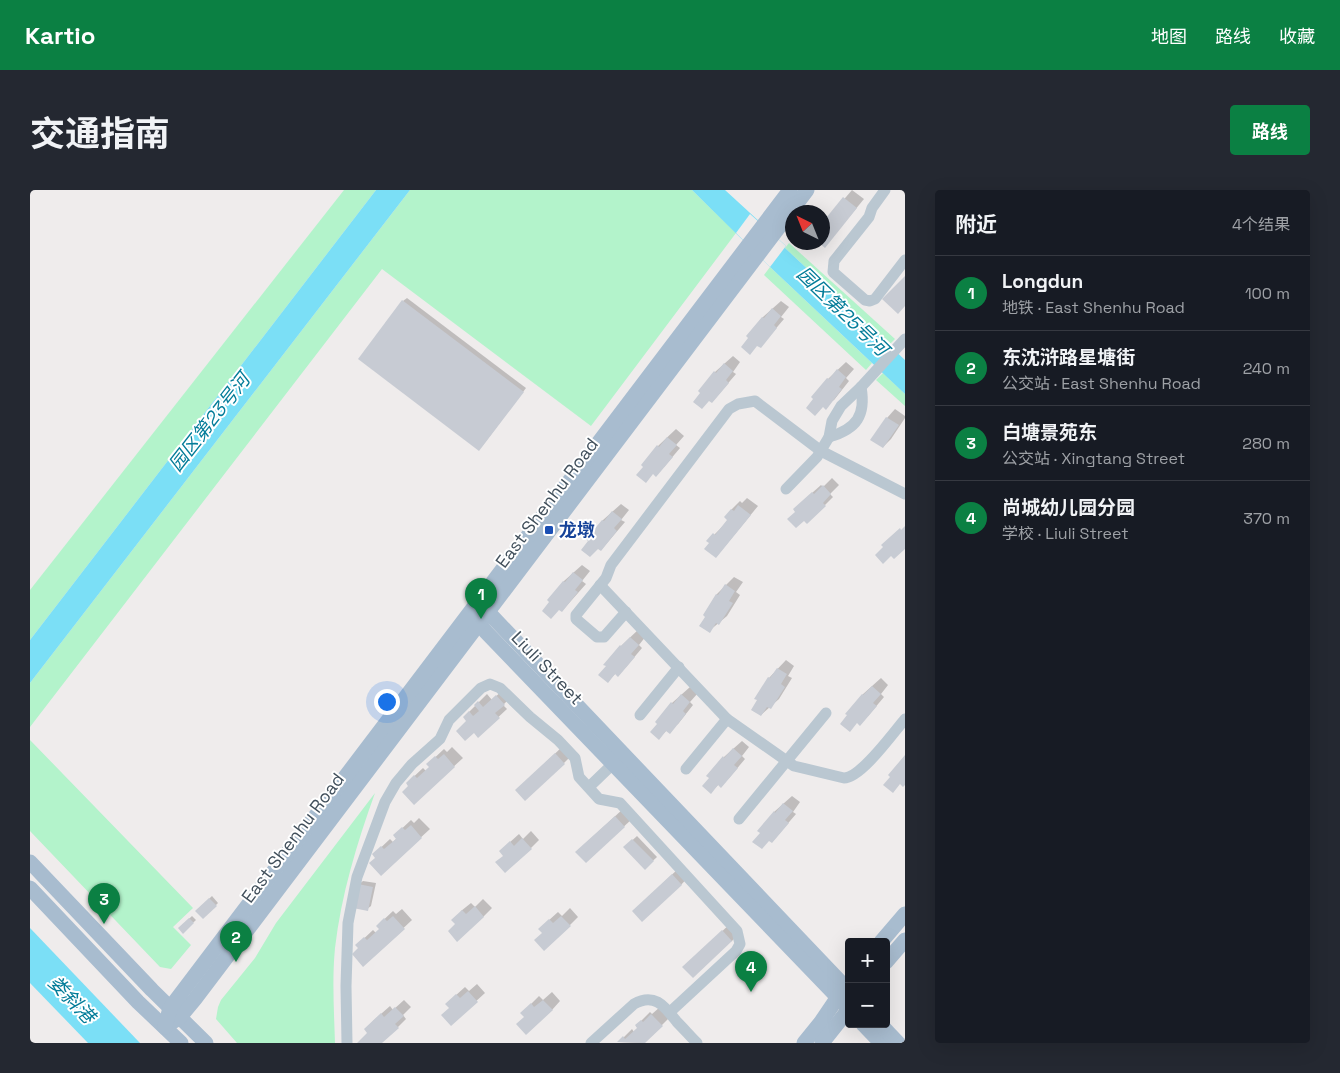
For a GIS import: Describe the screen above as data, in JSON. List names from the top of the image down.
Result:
{
  "streets": {
    "main road": ["East Shenhu Road", "Liuli Street"]
  },
  "crossings": [
    ["East Shenhu Road", "Liuli Street"]
  ],
  "water": ["园区第25号河", "园区第23号河", "娄斜港"],
  "places": {
    "transit": ["龙墩"]
  },
  "north": "top left",
  "page": {
    "header": "Kartio",
    "nav": ["地图", "路线", "收藏"],
    "title": "交通指南",
    "buttons": "路线",
    "heading": ["附近", "4个结果"],
    "list": [
      {
        "mark": "1",
        "name": "Longdun",
        "note": "地铁 · East Shenhu Road",
        "value": "100 m"
      },
      {
        "mark": "2",
        "name": "东沈浒路星塘街",
        "note": "公交站 · East Shenhu Road",
        "value": "240 m"
      },
      {
        "mark": "3",
        "name": "白塘景苑东",
        "note": "公交站 · Xingtang Street",
        "value": "280 m"
      },
      {
        "mark": "4",
        "name": "尚城幼儿园分园",
        "note": "学校 · Liuli Street",
        "value": "370 m"
      }
    ],
    "pins": [
      "1",
      "3",
      "2",
      "4"
    ],
    "map_buttons": ["+", "−"]
  }
}
